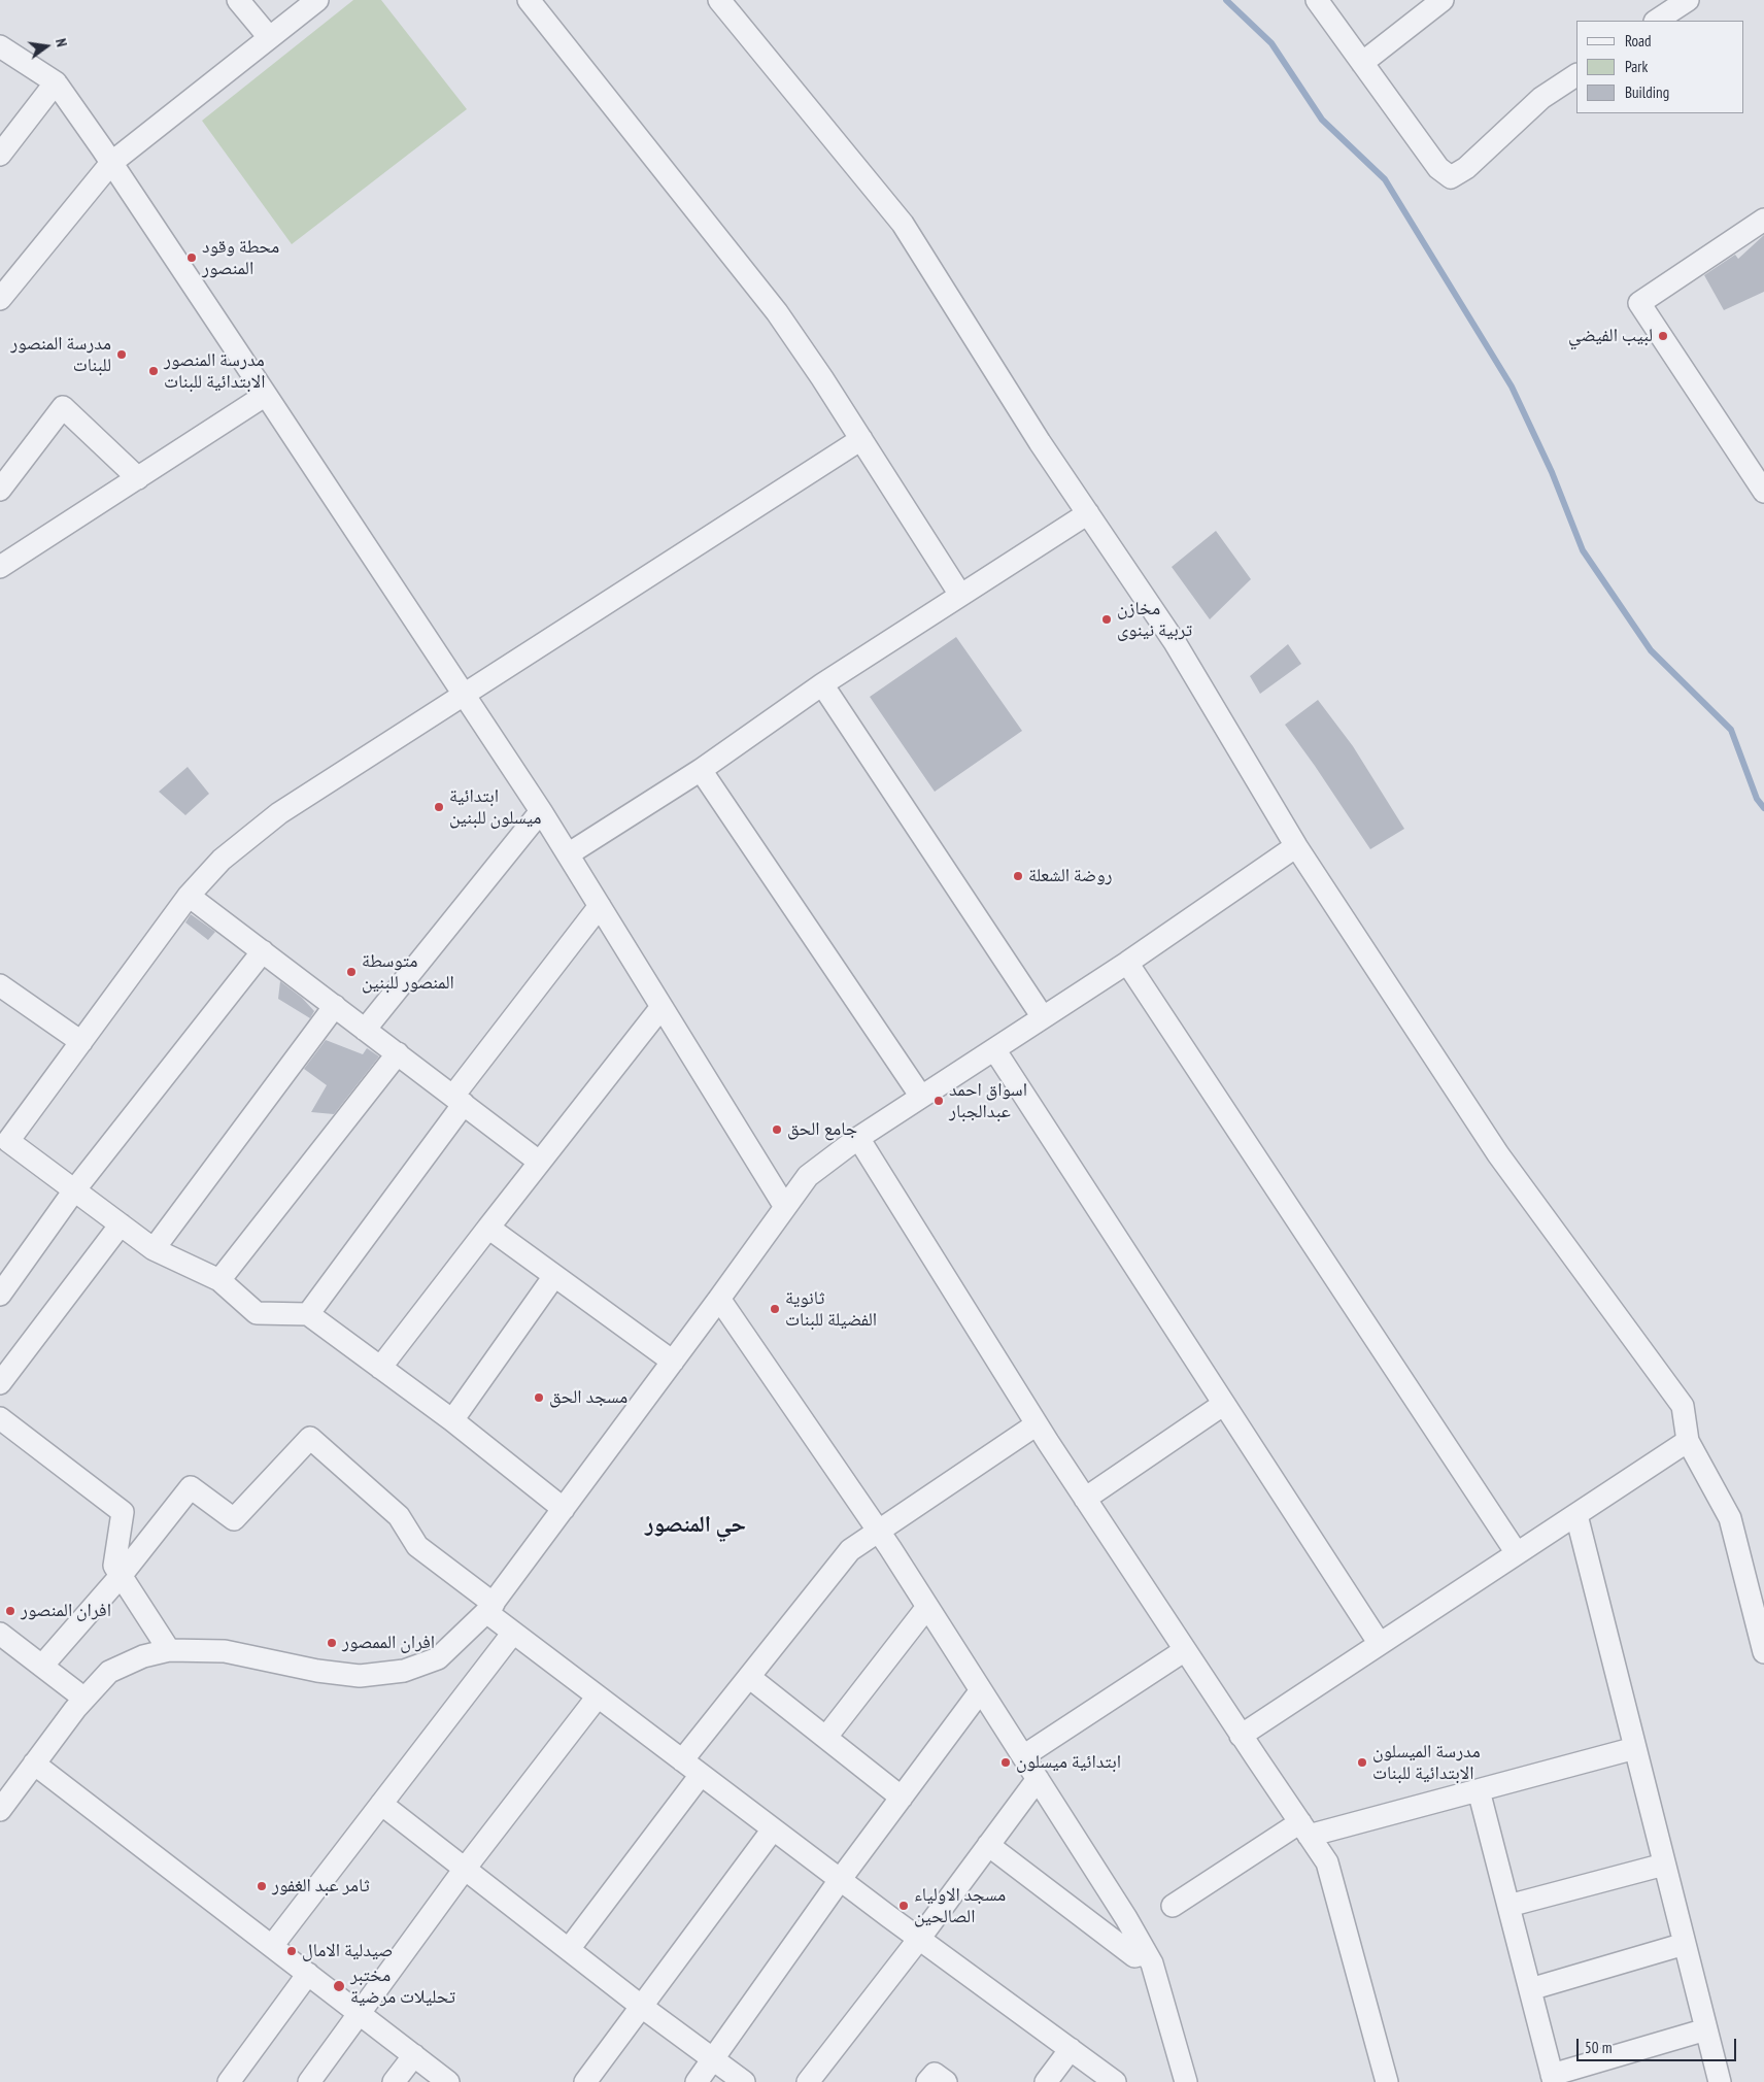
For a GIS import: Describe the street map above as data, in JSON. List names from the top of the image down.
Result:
{
  "districts": ["حي المنصور"],
  "places": [
    "محطة وقود المنصور",
    "لبيب الفيضي",
    "مدرسة المنصور للبنات",
    "مدرسة المنصور الابتدائية للبنات",
    "مخازن تربية نينوى",
    "ابتدائية ميسلون للبنين",
    "روضة الشعلة",
    "متوسطة المنصور للبنين",
    "اسواق احمد عبدالجبار",
    "جامع الحق",
    "ثانوية الفضيلة للبنات",
    "مسجد الحق",
    "افران المنصور",
    "افران الممصور",
    "ابتدائية ميسلون",
    "مدرسة الميسلون الابتدائية للبنات",
    "ثامر عبد الغفور",
    "مسجد الاولياء الصالحين",
    "صيدلية الامال",
    "مختبر تحليلات مرضية"
  ],
  "legend": ["Road", "Park", "Building"],
  "scale_bar": "50 m",
  "north": "right"
}
